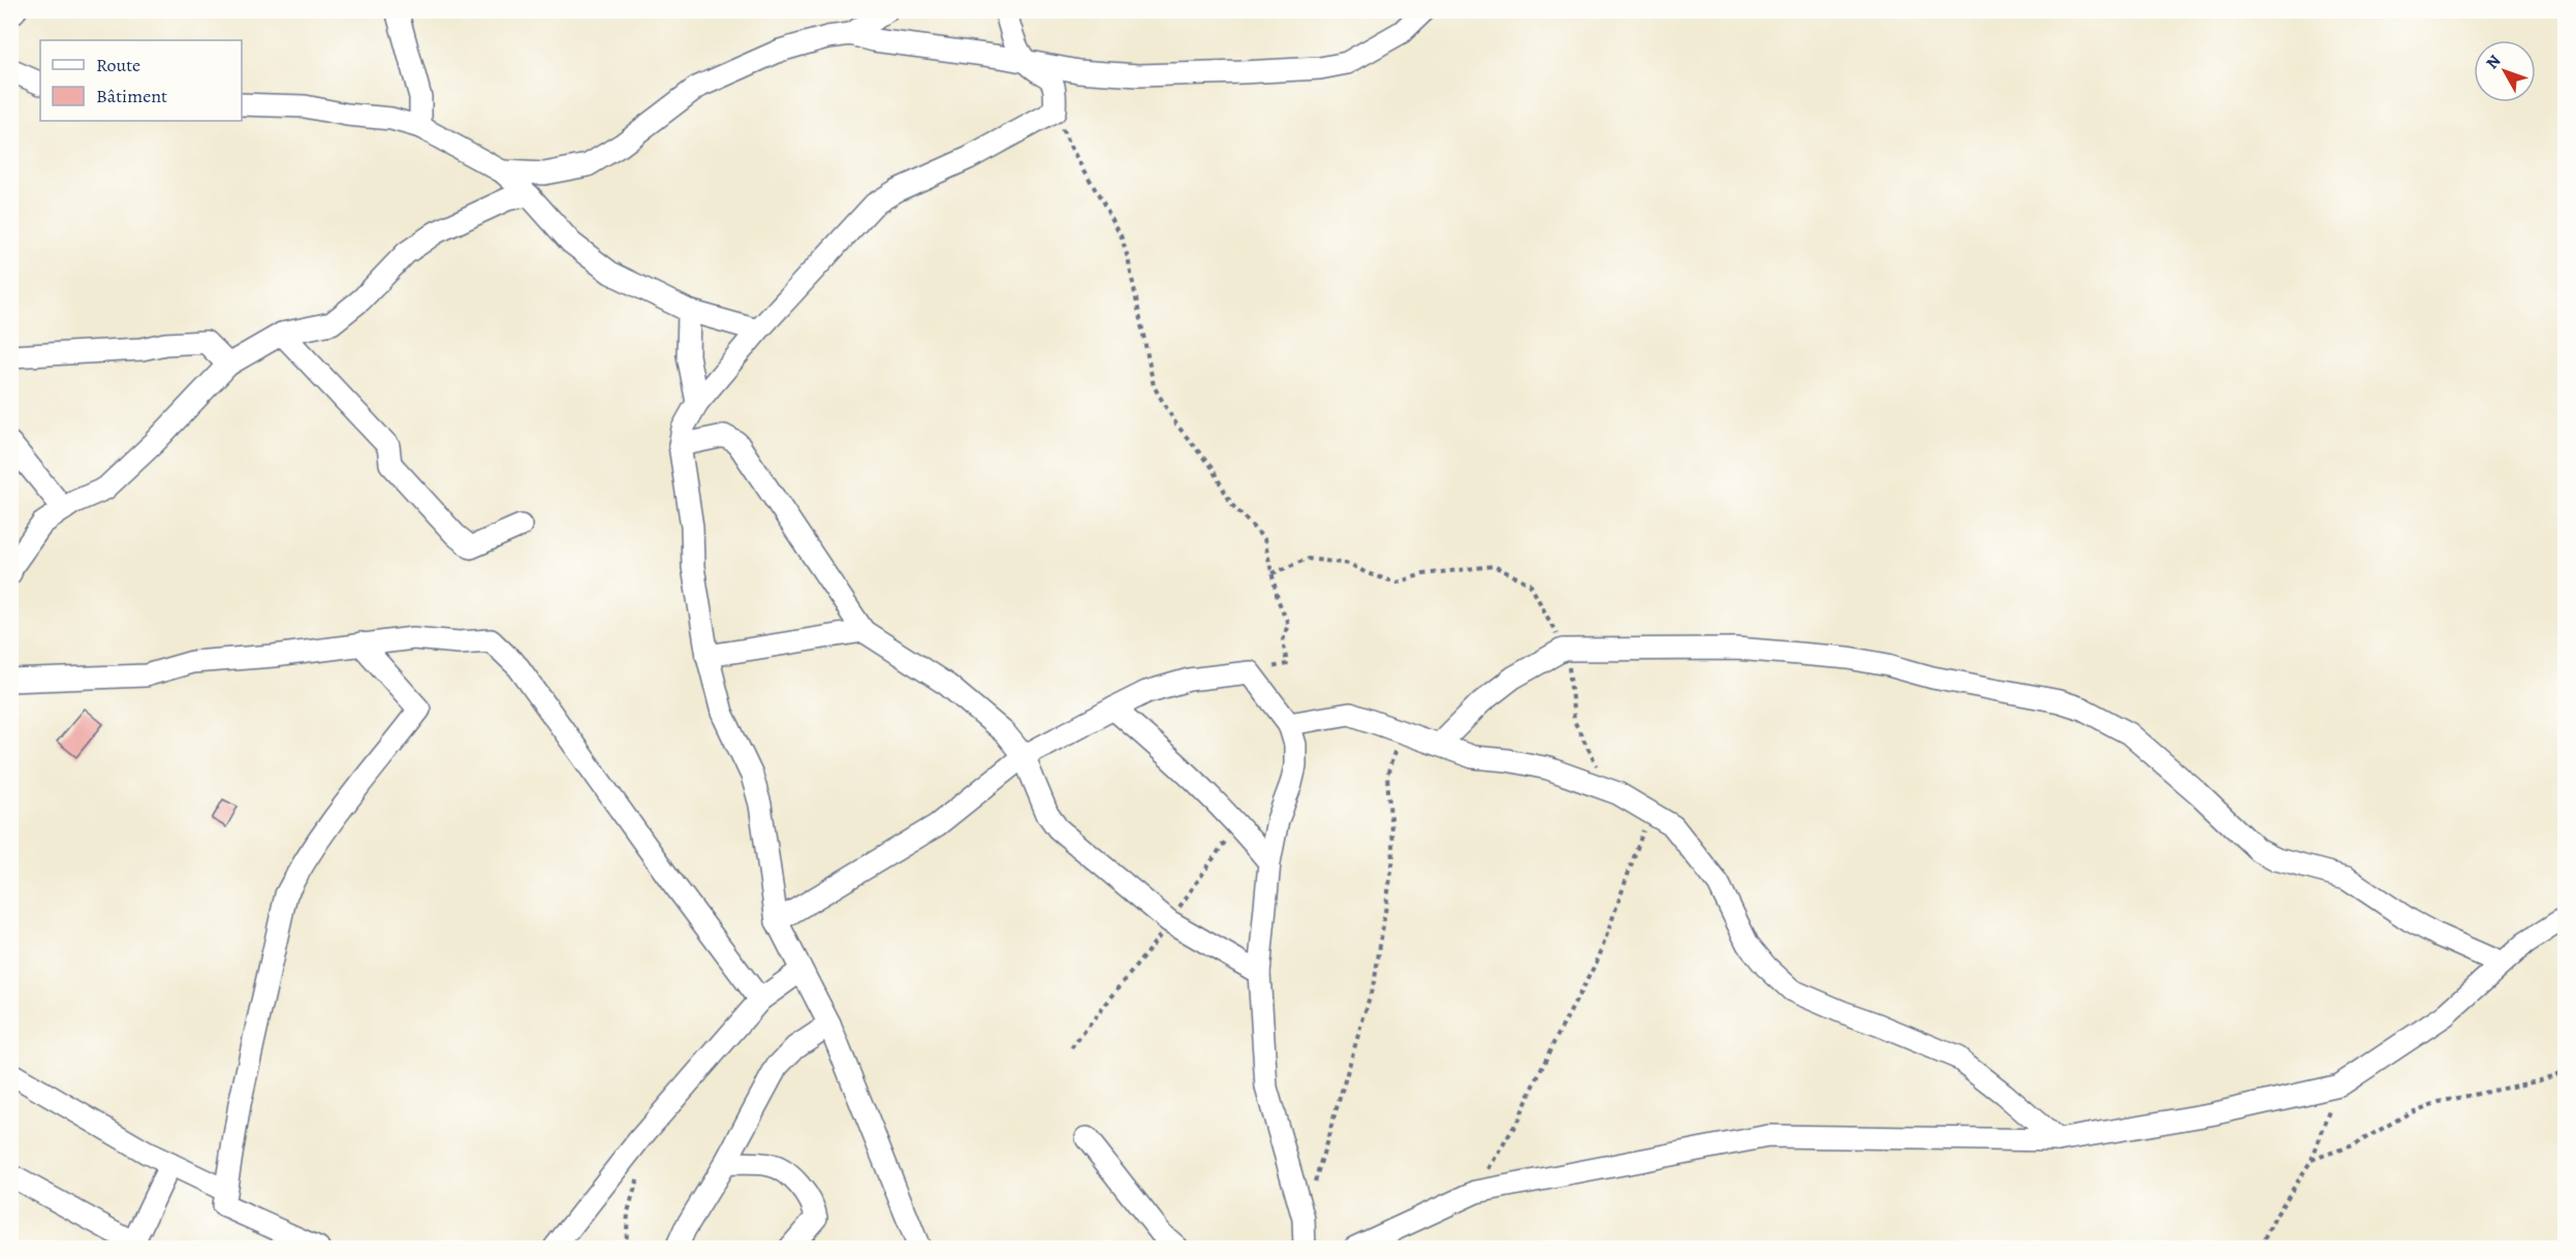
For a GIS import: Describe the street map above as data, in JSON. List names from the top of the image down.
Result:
{
  "legend": ["Route", "Bâtiment"],
  "north": "top left"
}
